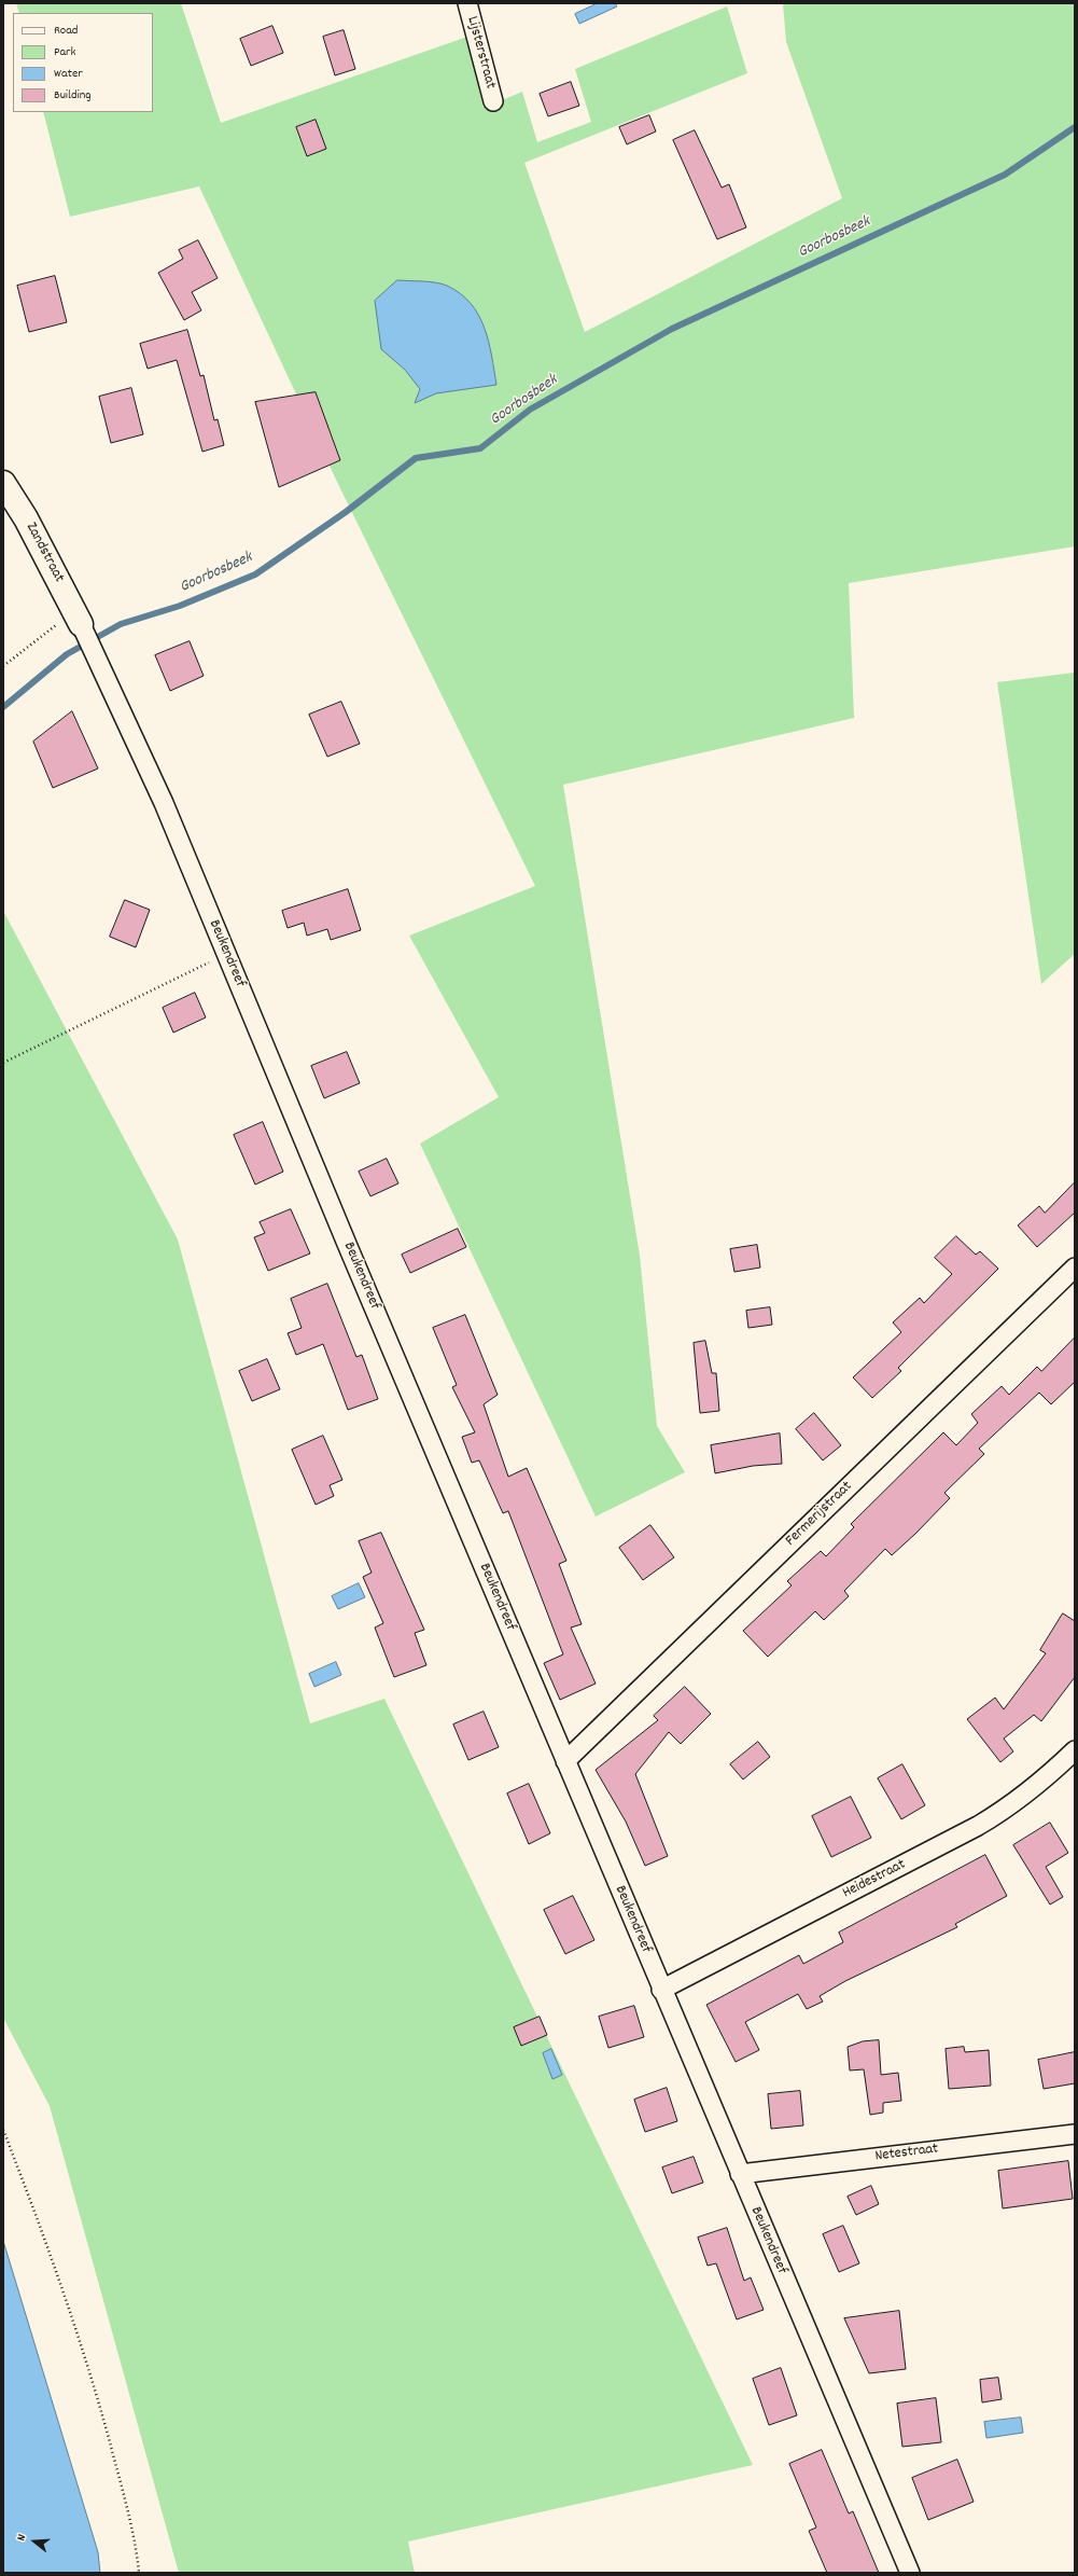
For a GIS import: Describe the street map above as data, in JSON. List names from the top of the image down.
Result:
{
  "streets": {
    "street": [
      "Lijsterstraat",
      "Zandstraat",
      "Beukendreef",
      "Fermerijstraat",
      "Heidestraat",
      "Netestraat"
    ]
  },
  "crossings": [
    ["Zandstraat", "Beukendreef"],
    ["Beukendreef", "Fermerijstraat"],
    ["Beukendreef", "Heidestraat"],
    ["Beukendreef", "Netestraat"]
  ],
  "water": ["Goorbosbeek"],
  "legend": [
    "Road",
    "Park",
    "Water",
    "Building"
  ],
  "north": "left"
}
